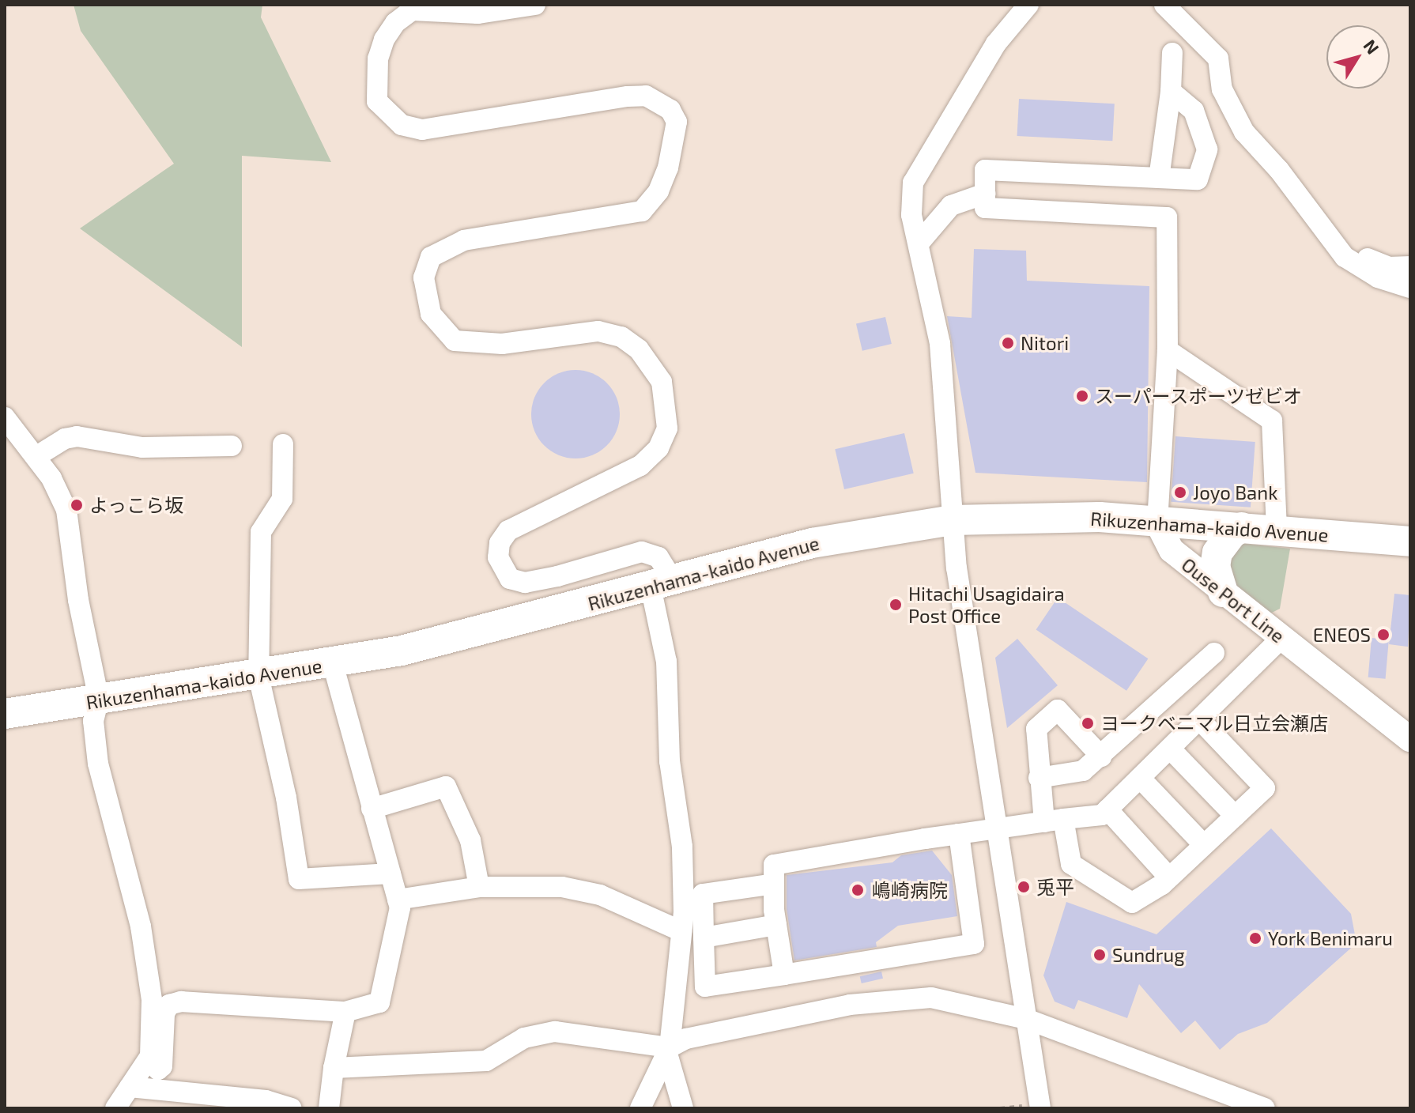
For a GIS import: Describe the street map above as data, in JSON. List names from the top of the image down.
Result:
{
  "streets": {
    "highway": ["Rikuzenhama-kaido Avenue"],
    "main road": ["Ouse Port Line"]
  },
  "crossings": [
    ["Rikuzenhama-kaido Avenue", "Ouse Port Line"]
  ],
  "places": [
    "Nitori",
    "スーパースポーツゼビオ",
    "Joyo Bank",
    "よっこら坂",
    "Hitachi Usagidaira Post Office",
    "ENEOS",
    "ヨークベニマル日立会瀬店",
    "兎平",
    "嶋崎病院",
    "York Benimaru",
    "Sundrug"
  ],
  "north": "top right"
}
